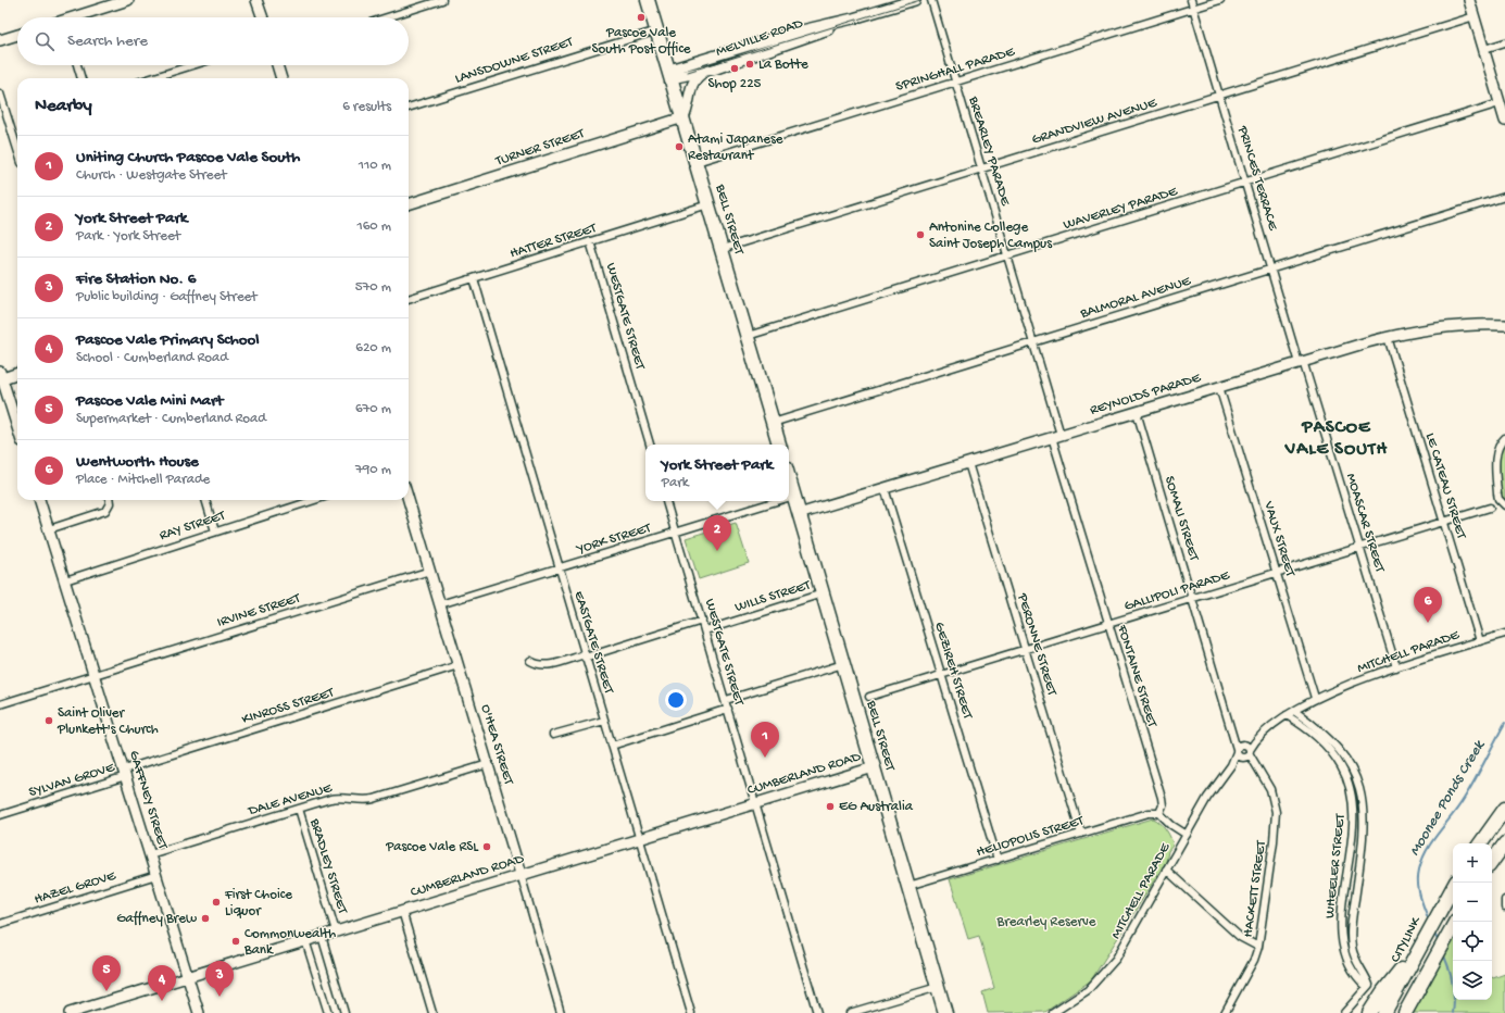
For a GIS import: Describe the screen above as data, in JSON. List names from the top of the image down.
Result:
{
  "streets": {
    "highway": ["BELL STREET", "CITYLINK"],
    "main road": [
      "MELVILLE ROAD",
      "TURNER STREET",
      "REYNOLDS PARADE",
      "O'HEA STREET",
      "CUMBERLAND ROAD",
      "GAFFNEY STREET"
    ],
    "street": [
      "LANSDOWNE STREET",
      "SPRINGHALL PARADE",
      "GRANDVIEW AVENUE",
      "BREARLEY PARADE",
      "PRINCES TERRACE",
      "WAVERLEY PARADE",
      "HATTER STREET",
      "BALMORAL AVENUE",
      "WESTGATE STREET",
      "LE CATEAU STREET",
      "SOMALI STREET",
      "MOASCAR STREET",
      "RAY STREET",
      "YORK STREET",
      "VAUX STREET",
      "GALLIPOLI PARADE",
      "WILLS STREET",
      "IRVINE STREET",
      "EASTGATE STREET",
      "PERONNE STREET",
      "MITCHELL PARADE",
      "GEZIREH STREET",
      "FONTAINE STREET",
      "KINROSS STREET",
      "SYLVAN GROVE",
      "DALE AVENUE",
      "HELIOPOLIS STREET",
      "BRADLEY STREET",
      "WHEELER STREET",
      "HAZEL GROVE",
      "HACKETT STREET"
    ]
  },
  "crossings": [
    ["MELVILLE ROAD", "BELL STREET"],
    ["LANSDOWNE STREET", "BELL STREET"],
    ["SPRINGHALL PARADE", "BREARLEY PARADE"],
    ["SPRINGHALL PARADE", "PRINCES TERRACE"],
    ["SPRINGHALL PARADE", "BELL STREET"],
    ["GRANDVIEW AVENUE", "BREARLEY PARADE"],
    ["GRANDVIEW AVENUE", "PRINCES TERRACE"],
    ["GRANDVIEW AVENUE", "BELL STREET"],
    ["TURNER STREET", "BELL STREET"],
    ["BREARLEY PARADE", "WAVERLEY PARADE"],
    ["BREARLEY PARADE", "BALMORAL AVENUE"],
    ["BREARLEY PARADE", "REYNOLDS PARADE"],
    ["BREARLEY PARADE", "FONTAINE STREET"],
    ["PRINCES TERRACE", "WAVERLEY PARADE"],
    ["PRINCES TERRACE", "BALMORAL AVENUE"],
    ["PRINCES TERRACE", "REYNOLDS PARADE"],
    ["PRINCES TERRACE", "MOASCAR STREET"],
    ["WAVERLEY PARADE", "BELL STREET"],
    ["BELL STREET", "HATTER STREET"],
    ["BELL STREET", "BALMORAL AVENUE"],
    ["BELL STREET", "REYNOLDS PARADE"],
    ["BELL STREET", "YORK STREET"],
    ["BELL STREET", "WILLS STREET"],
    ["BELL STREET", "CUMBERLAND ROAD"],
    ["BELL STREET", "HELIOPOLIS STREET"],
    ["HATTER STREET", "WESTGATE STREET"],
    ["HATTER STREET", "EASTGATE STREET"],
    ["WESTGATE STREET", "YORK STREET"],
    ["WESTGATE STREET", "WILLS STREET"],
    ["WESTGATE STREET", "CUMBERLAND ROAD"],
    ["REYNOLDS PARADE", "LE CATEAU STREET"],
    ["REYNOLDS PARADE", "SOMALI STREET"],
    ["REYNOLDS PARADE", "MOASCAR STREET"],
    ["REYNOLDS PARADE", "VAUX STREET"],
    ["REYNOLDS PARADE", "PERONNE STREET"],
    ["REYNOLDS PARADE", "GEZIREH STREET"],
    ["REYNOLDS PARADE", "FONTAINE STREET"],
    ["LE CATEAU STREET", "GALLIPOLI PARADE"],
    ["LE CATEAU STREET", "MITCHELL PARADE"],
    ["SOMALI STREET", "GALLIPOLI PARADE"],
    ["SOMALI STREET", "MITCHELL PARADE"],
    ["SOMALI STREET", "HACKETT STREET"],
    ["MOASCAR STREET", "GALLIPOLI PARADE"],
    ["MOASCAR STREET", "MITCHELL PARADE"],
    ["RAY STREET", "GAFFNEY STREET"],
    ["YORK STREET", "EASTGATE STREET"],
    ["YORK STREET", "O'HEA STREET"],
    ["VAUX STREET", "GALLIPOLI PARADE"],
    ["VAUX STREET", "MITCHELL PARADE"],
    ["GALLIPOLI PARADE", "PERONNE STREET"],
    ["GALLIPOLI PARADE", "GEZIREH STREET"],
    ["GALLIPOLI PARADE", "FONTAINE STREET"],
    ["IRVINE STREET", "O'HEA STREET"],
    ["IRVINE STREET", "GAFFNEY STREET"],
    ["EASTGATE STREET", "CUMBERLAND ROAD"],
    ["PERONNE STREET", "HELIOPOLIS STREET"],
    ["MITCHELL PARADE", "WHEELER STREET"],
    ["MITCHELL PARADE", "HACKETT STREET"],
    ["GEZIREH STREET", "HELIOPOLIS STREET"],
    ["FONTAINE STREET", "HELIOPOLIS STREET"],
    ["KINROSS STREET", "O'HEA STREET"],
    ["KINROSS STREET", "SYLVAN GROVE"],
    ["KINROSS STREET", "GAFFNEY STREET"],
    ["O'HEA STREET", "CUMBERLAND ROAD"],
    ["O'HEA STREET", "DALE AVENUE"],
    ["CUMBERLAND ROAD", "GAFFNEY STREET"],
    ["CUMBERLAND ROAD", "BRADLEY STREET"],
    ["SYLVAN GROVE", "GAFFNEY STREET"],
    ["GAFFNEY STREET", "DALE AVENUE"],
    ["GAFFNEY STREET", "HAZEL GROVE"],
    ["DALE AVENUE", "BRADLEY STREET"]
  ],
  "districts": ["PASCOE VALE SOUTH"],
  "water": ["Moonee Ponds Creek"],
  "parks": ["Brearley Reserve"],
  "places": [
    "Pascoe Vale South Post Office",
    "La Botte",
    "Shop 225",
    "Atami Japanese Restaurant",
    "Antonine College Saint Joseph Campus",
    "Saint Oliver Plunkett's Church",
    "EG Australia",
    "Pascoe Vale RSL",
    "First Choice Liquor",
    "Gaffney Brew",
    "Commonwealth Bank"
  ],
  "page": {
    "search": "Search here",
    "heading": ["Nearby", "6 results"],
    "list": [
      {
        "mark": "1",
        "name": "Uniting Church Pascoe Vale South",
        "note": "Church · Westgate Street",
        "value": "110 m"
      },
      {
        "mark": "2",
        "name": "York Street Park",
        "note": "Park · York Street",
        "value": "160 m"
      },
      {
        "mark": "3",
        "name": "Fire Station No. 6",
        "note": "Public building · Gaffney Street",
        "value": "570 m"
      },
      {
        "mark": "4",
        "name": "Pascoe Vale Primary School",
        "note": "School · Cumberland Road",
        "value": "620 m"
      },
      {
        "mark": "5",
        "name": "Pascoe Vale Mini Mart",
        "note": "Supermarket · Cumberland Road",
        "value": "670 m"
      },
      {
        "mark": "6",
        "name": "Wentworth House",
        "note": "Place · Mitchell Parade",
        "value": "790 m"
      }
    ],
    "popup": ["York Street Park", "Park"],
    "pins": [
      "2",
      "6",
      "1",
      "5",
      "3",
      "4"
    ],
    "map_buttons": ["+", "−"]
  }
}
